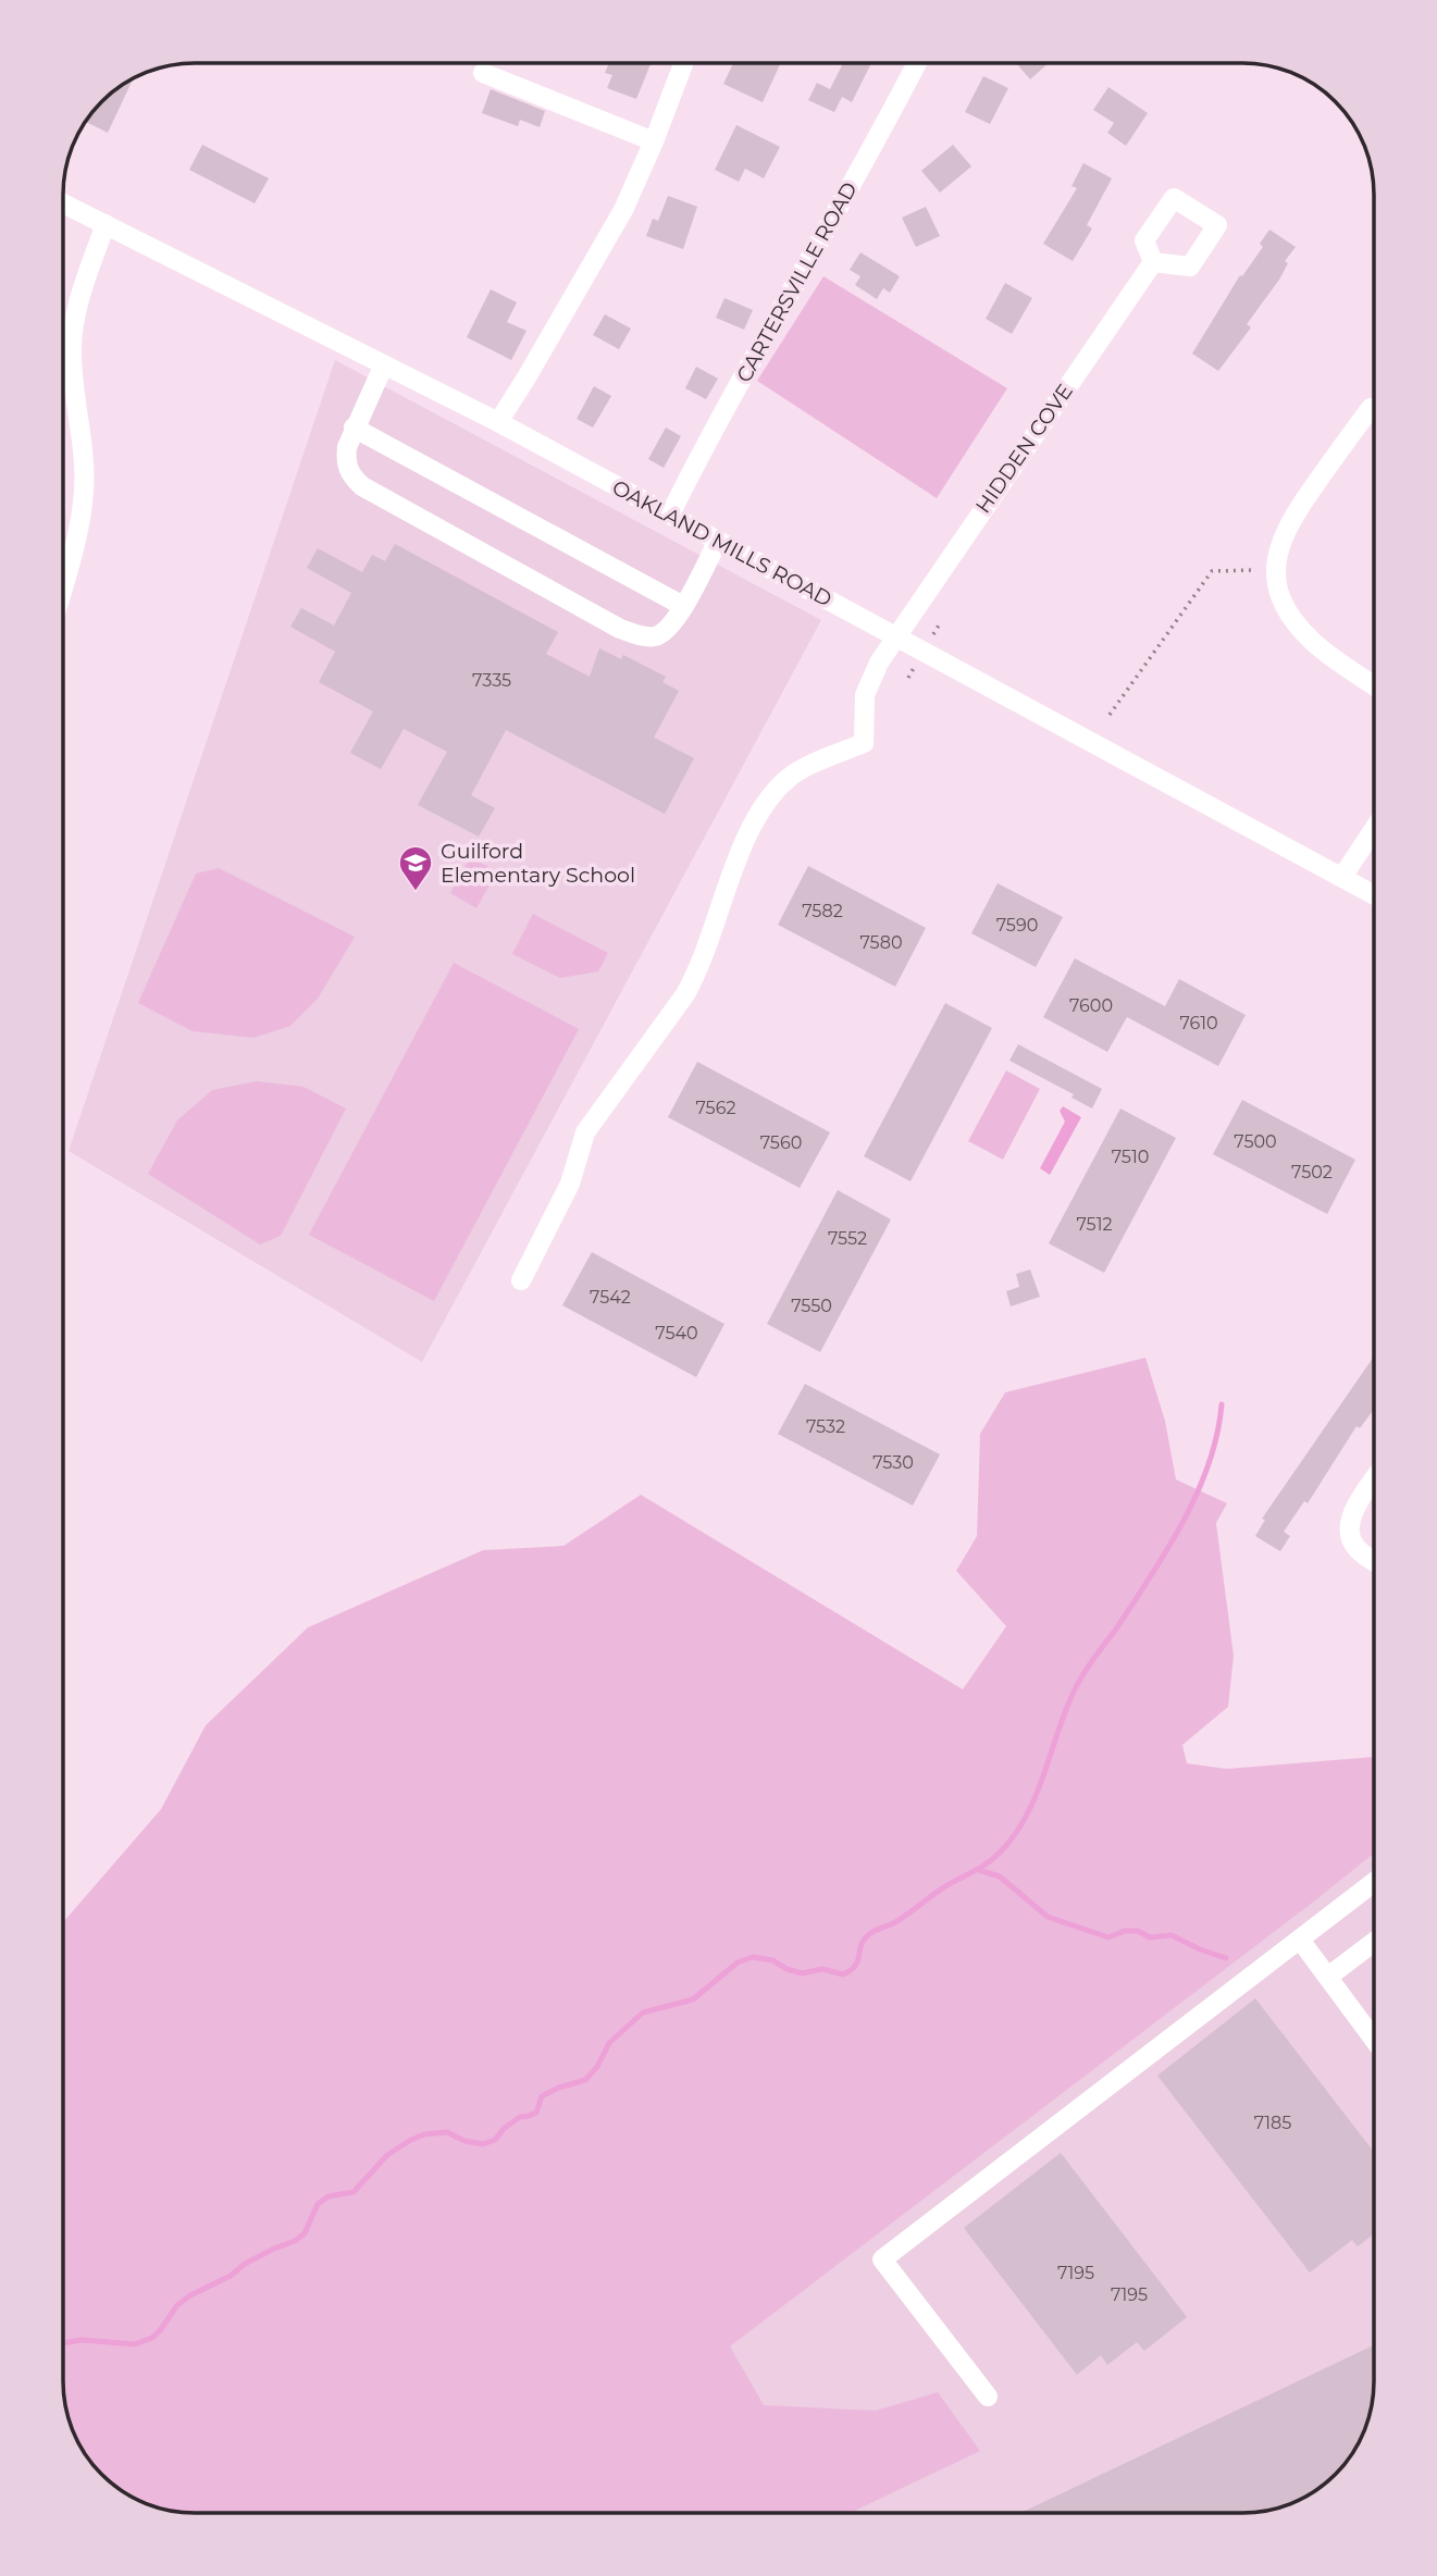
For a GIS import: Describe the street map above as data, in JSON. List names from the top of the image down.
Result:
{
  "streets": {
    "street": ["CARTERSVILLE ROAD", "HIDDEN COVE", "OAKLAND MILLS ROAD"]
  },
  "crossings": [
    ["CARTERSVILLE ROAD", "OAKLAND MILLS ROAD"],
    ["HIDDEN COVE", "OAKLAND MILLS ROAD"]
  ],
  "places": {
    "school or university": ["Guilford Elementary School"]
  },
  "house_numbers": [
    "7335",
    "7582",
    "7590",
    "7580",
    "7600",
    "7610",
    "7562",
    "7500",
    "7560",
    "7510",
    "7502",
    "7512",
    "7552",
    "7542",
    "7550",
    "7540",
    "7532",
    "7530",
    "7185",
    "7195",
    "7195"
  ]
}
